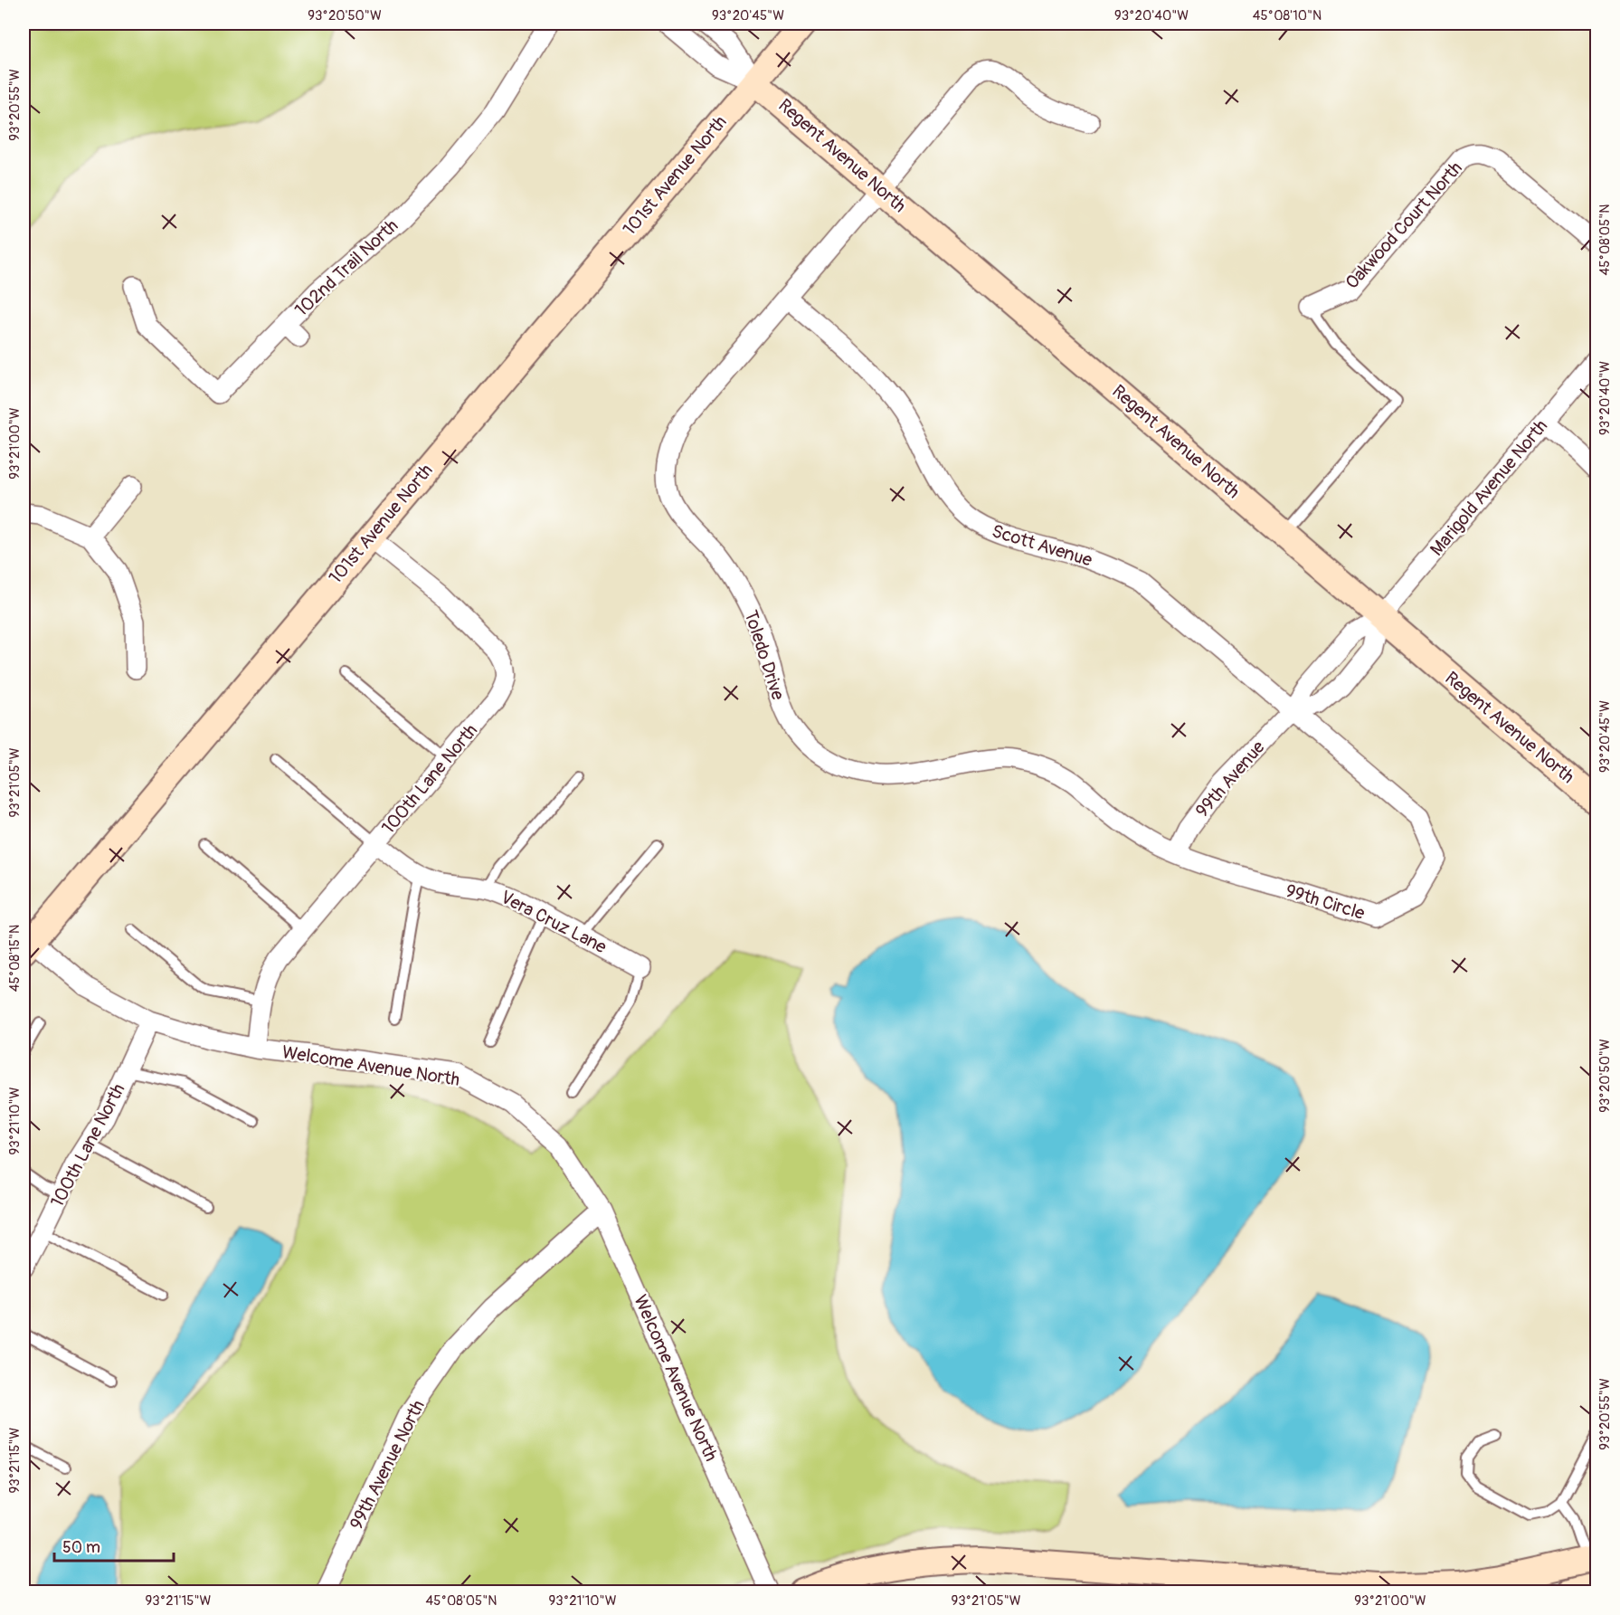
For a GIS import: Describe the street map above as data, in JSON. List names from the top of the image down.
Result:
{
  "streets": {
    "street": [
      "Regent Avenue North",
      "101st Avenue North",
      "Oakwood Court North",
      "102nd Trail North",
      "Marigold Avenue North",
      "Scott Avenue",
      "Toledo Drive",
      "100th Lane North",
      "99th Avenue",
      "99th Circle",
      "Vera Cruz Lane",
      "Welcome Avenue North",
      "99th Avenue North"
    ]
  },
  "crossings": [
    ["Regent Avenue North", "101st Avenue North"],
    ["Regent Avenue North", "Marigold Avenue North"],
    ["Regent Avenue North", "Toledo Drive"],
    ["Regent Avenue North", "99th Avenue"],
    ["101st Avenue North", "100th Lane North"],
    ["101st Avenue North", "Welcome Avenue North"],
    ["Marigold Avenue North", "99th Avenue"],
    ["Scott Avenue", "Toledo Drive"],
    ["Scott Avenue", "99th Avenue"],
    ["Scott Avenue", "99th Circle"],
    ["Toledo Drive", "99th Avenue"],
    ["Toledo Drive", "99th Circle"],
    ["100th Lane North", "Vera Cruz Lane"],
    ["100th Lane North", "Welcome Avenue North"],
    ["99th Avenue", "99th Circle"],
    ["Welcome Avenue North", "99th Avenue North"]
  ],
  "scale_bar": "50 m",
  "coordinates": [
    "93°20'50\"W",
    "93°20'45\"W",
    "93°20'40\"W",
    "45°08'10\"N",
    "93°20'55\"W",
    "45°08'05\"N",
    "93°21'00\"W",
    "93°21'05\"W",
    "45°08'15\"N",
    "93°21'10\"W",
    "93°21'15\"W"
  ]
}
